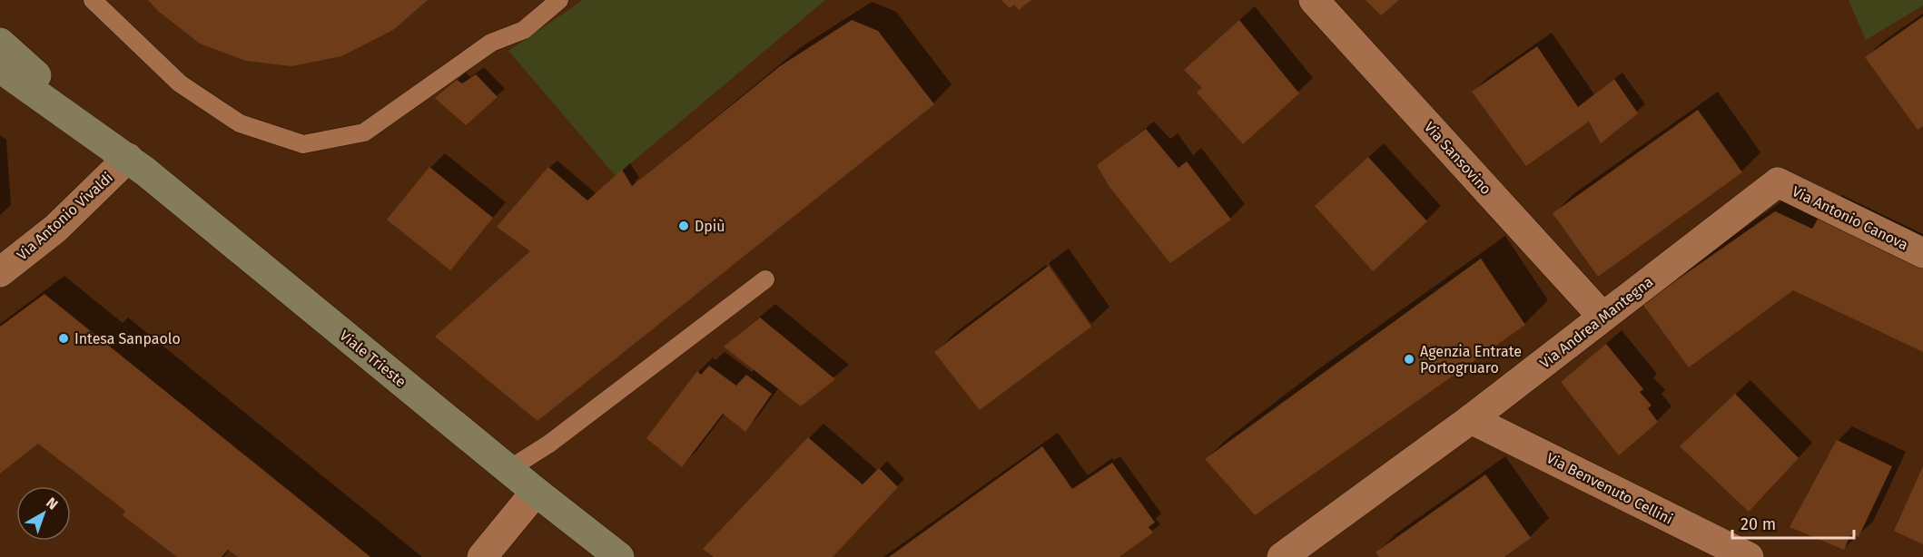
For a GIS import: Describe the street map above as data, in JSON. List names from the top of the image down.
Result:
{
  "streets": {
    "main road": ["Viale Trieste"],
    "street": [
      "Via Sansovino",
      "Via Antonio Vivaldi",
      "Via Antonio Canova",
      "Via Andrea Mantegna",
      "Via Benvenuto Cellini"
    ]
  },
  "crossings": [
    ["Via Sansovino", "Via Andrea Mantegna"],
    ["Via Antonio Vivaldi", "Viale Trieste"],
    ["Via Antonio Canova", "Via Andrea Mantegna"],
    ["Via Andrea Mantegna", "Via Benvenuto Cellini"]
  ],
  "places": ["Dpiù", "Intesa Sanpaolo", "Agenzia Entrate Portogruaro"],
  "scale_bar": "20 m",
  "north": "top right"
}
